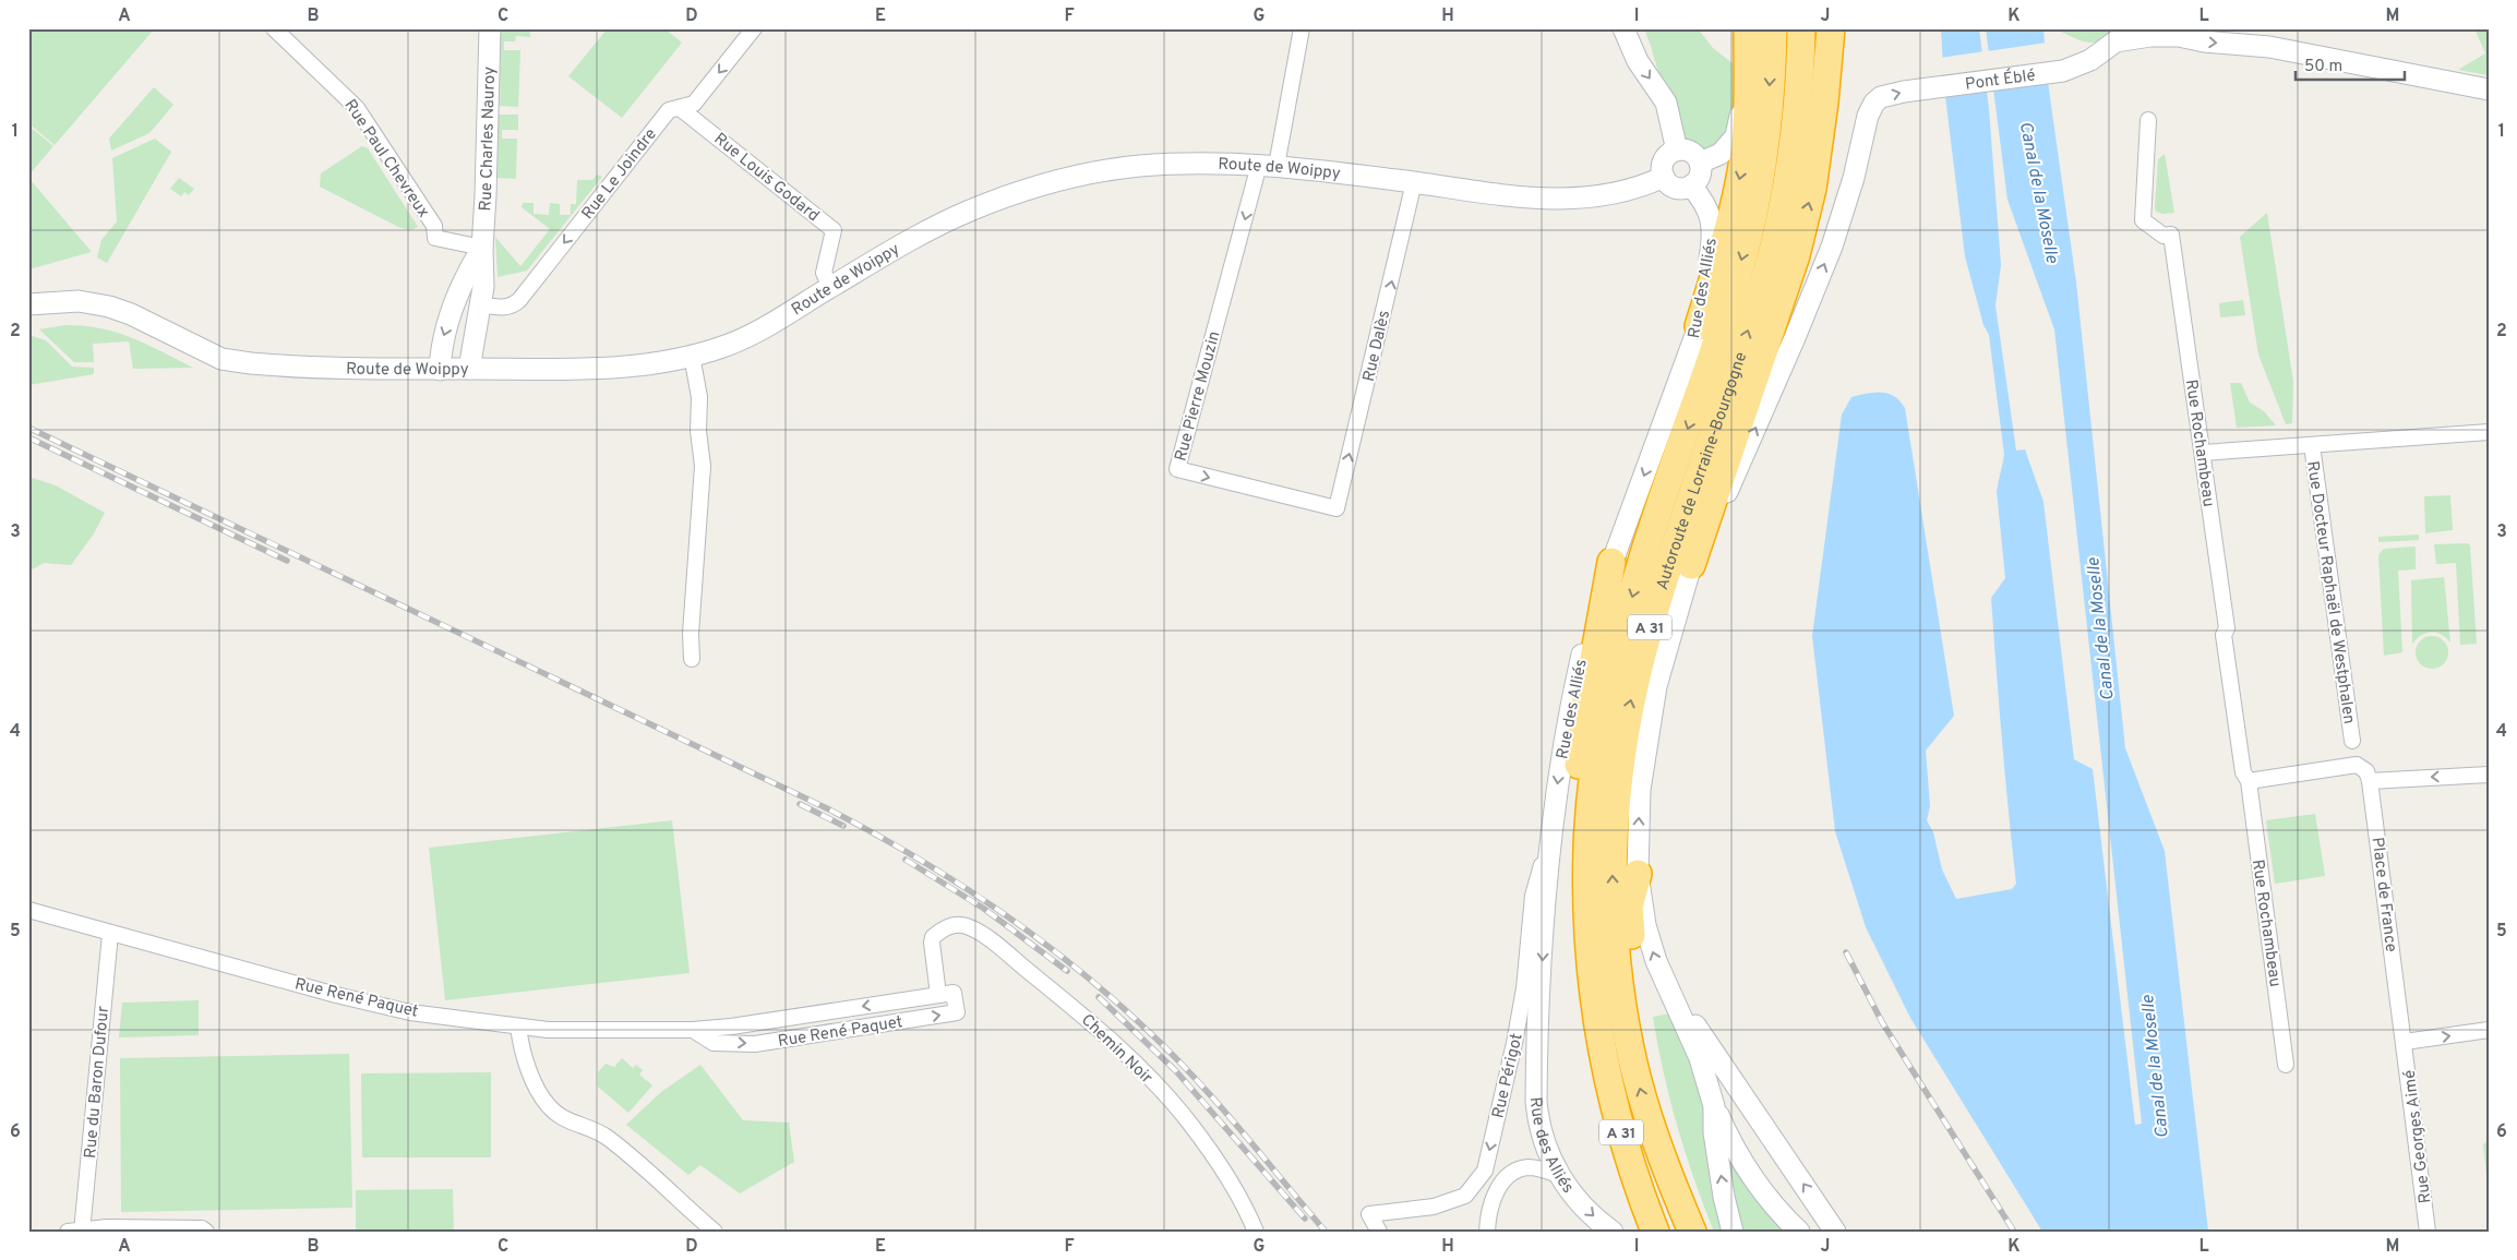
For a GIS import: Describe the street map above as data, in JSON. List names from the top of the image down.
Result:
{
  "streets": {
    "highway": ["Autoroute de Lorraine-Bourgogne", "A 31"],
    "main road": [
      "Pont Éblé",
      "Rue Charles Nauroy",
      "Route de Woippy",
      "Rue des Alliés"
    ],
    "street": [
      "Rue Paul Chevreux",
      "Rue Le Joindre",
      "Rue Louis Godard",
      "Rue Dalès",
      "Rue Pierre Mouzin",
      "Rue Rochambeau",
      "Rue Docteur Raphaël de Westphalen",
      "Place de France",
      "Rue René Paquet",
      "Chemin Noir",
      "Rue Périgot",
      "Rue du Baron Dufour",
      "Rue Georges Aimé"
    ]
  },
  "crossings": [
    ["Rue Charles Nauroy", "Rue Paul Chevreux"],
    ["Rue Charles Nauroy", "Route de Woippy"],
    ["Rue Charles Nauroy", "Rue Le Joindre"],
    ["Route de Woippy", "Rue Louis Godard"],
    ["Route de Woippy", "Rue des Alliés"],
    ["Route de Woippy", "Rue Dalès"],
    ["Route de Woippy", "Rue Pierre Mouzin"],
    ["Rue Le Joindre", "Rue Louis Godard"],
    ["Rue des Alliés", "Rue Périgot"],
    ["Rue Dalès", "Rue Pierre Mouzin"],
    ["Place de France", "Rue Georges Aimé"],
    ["Rue René Paquet", "Chemin Noir"],
    ["Rue René Paquet", "Rue du Baron Dufour"]
  ],
  "one_way": [
    "Pont Éblé",
    "Rue Le Joindre",
    "Rue Dalès",
    "Rue Périgot"
  ],
  "water": ["Canal de la Moselle"],
  "scale_bar": "50 m",
  "grid": {
    "columns": [
      "A",
      "B",
      "C",
      "D",
      "E",
      "F",
      "G",
      "H",
      "I",
      "J",
      "K",
      "L",
      "M"
    ],
    "rows": [
      "1",
      "2",
      "3",
      "4",
      "5",
      "6"
    ]
  }
}
